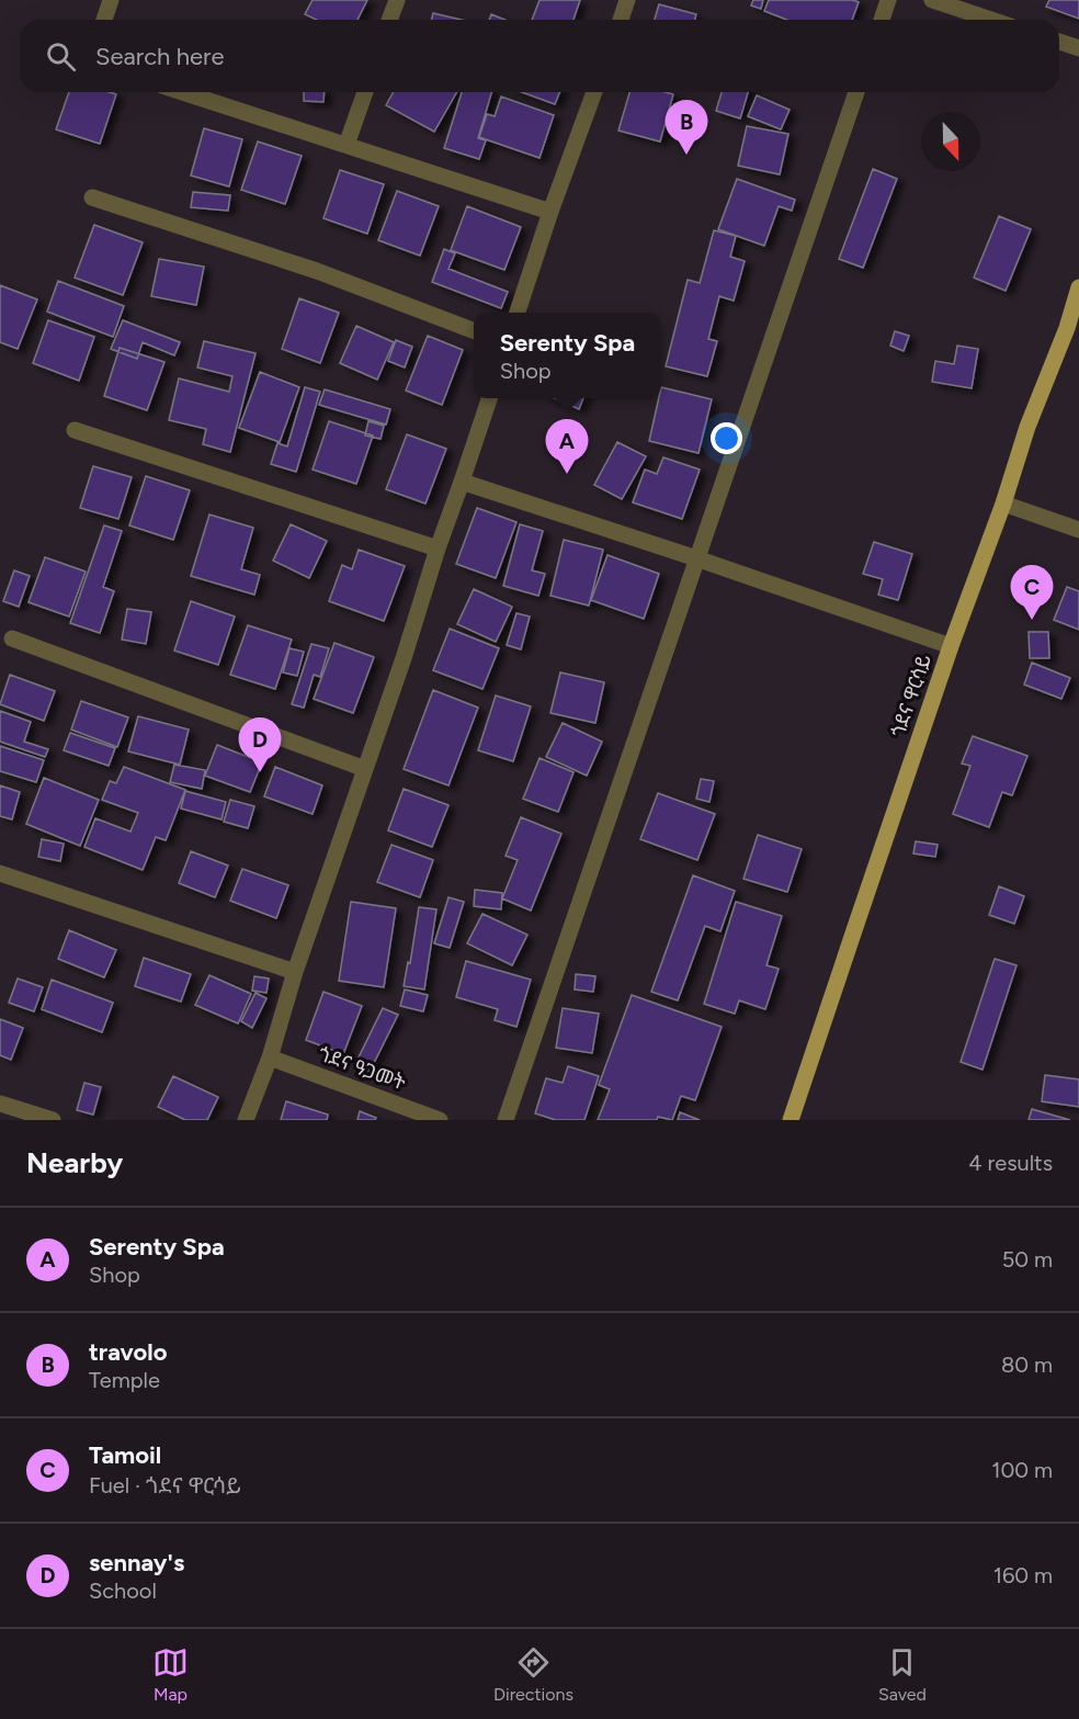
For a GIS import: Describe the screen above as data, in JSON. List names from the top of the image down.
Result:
{
  "streets": {
    "main road": ["ጎደና ዋርሳይ"],
    "street": ["ጎደና ዓጋመት"]
  },
  "north": "bottom",
  "page": {
    "search": "Search here",
    "pins": [
      "B",
      "A",
      "C",
      "D"
    ],
    "popup": ["Serenty Spa", "Shop"],
    "heading": ["Nearby", "4 results"],
    "list": [
      {
        "mark": "A",
        "name": "Serenty Spa",
        "note": "Shop",
        "value": "50 m"
      },
      {
        "mark": "B",
        "name": "travolo",
        "note": "Temple",
        "value": "80 m"
      },
      {
        "mark": "C",
        "name": "Tamoil",
        "note": "Fuel · ጎደና ዋርሳይ",
        "value": "100 m"
      },
      {
        "mark": "D",
        "name": "sennay's",
        "note": "School",
        "value": "160 m"
      }
    ],
    "nav": ["Map", "Directions", "Saved"]
  }
}
